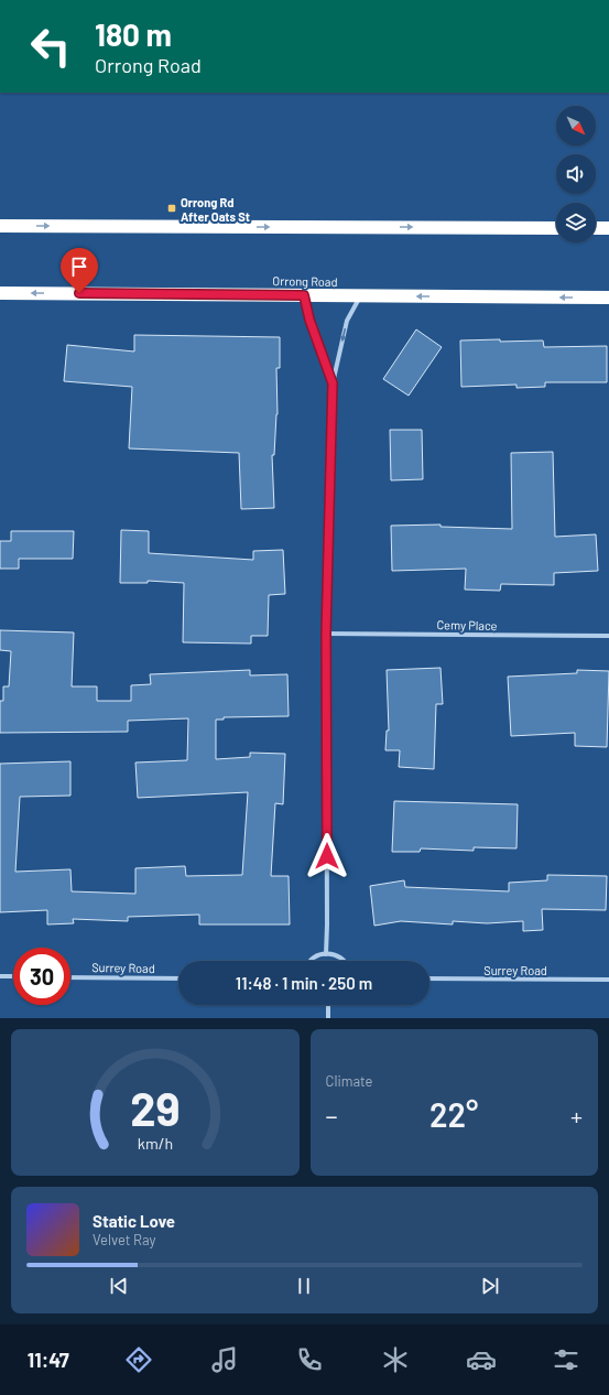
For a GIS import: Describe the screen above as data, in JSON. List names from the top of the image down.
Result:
{
  "streets": {
    "highway": ["Orrong Road"],
    "street": ["Cemy Place", "Surrey Road"]
  },
  "places": {
    "transit": ["Orrong Rd After Oats St"]
  },
  "north": "bottom right",
  "page": {
    "turn": ["180 m", "Orrong Road"],
    "limit": "30",
    "trip": "11:48 · 1 min · 250 m",
    "tile": "Climate",
    "heat": ["−", "22°", "+"],
    "song": ["Static Love", "Velvet Ray"],
    "tabs": "11:47",
    "gauge": ["29", "km/h"]
  }
}
